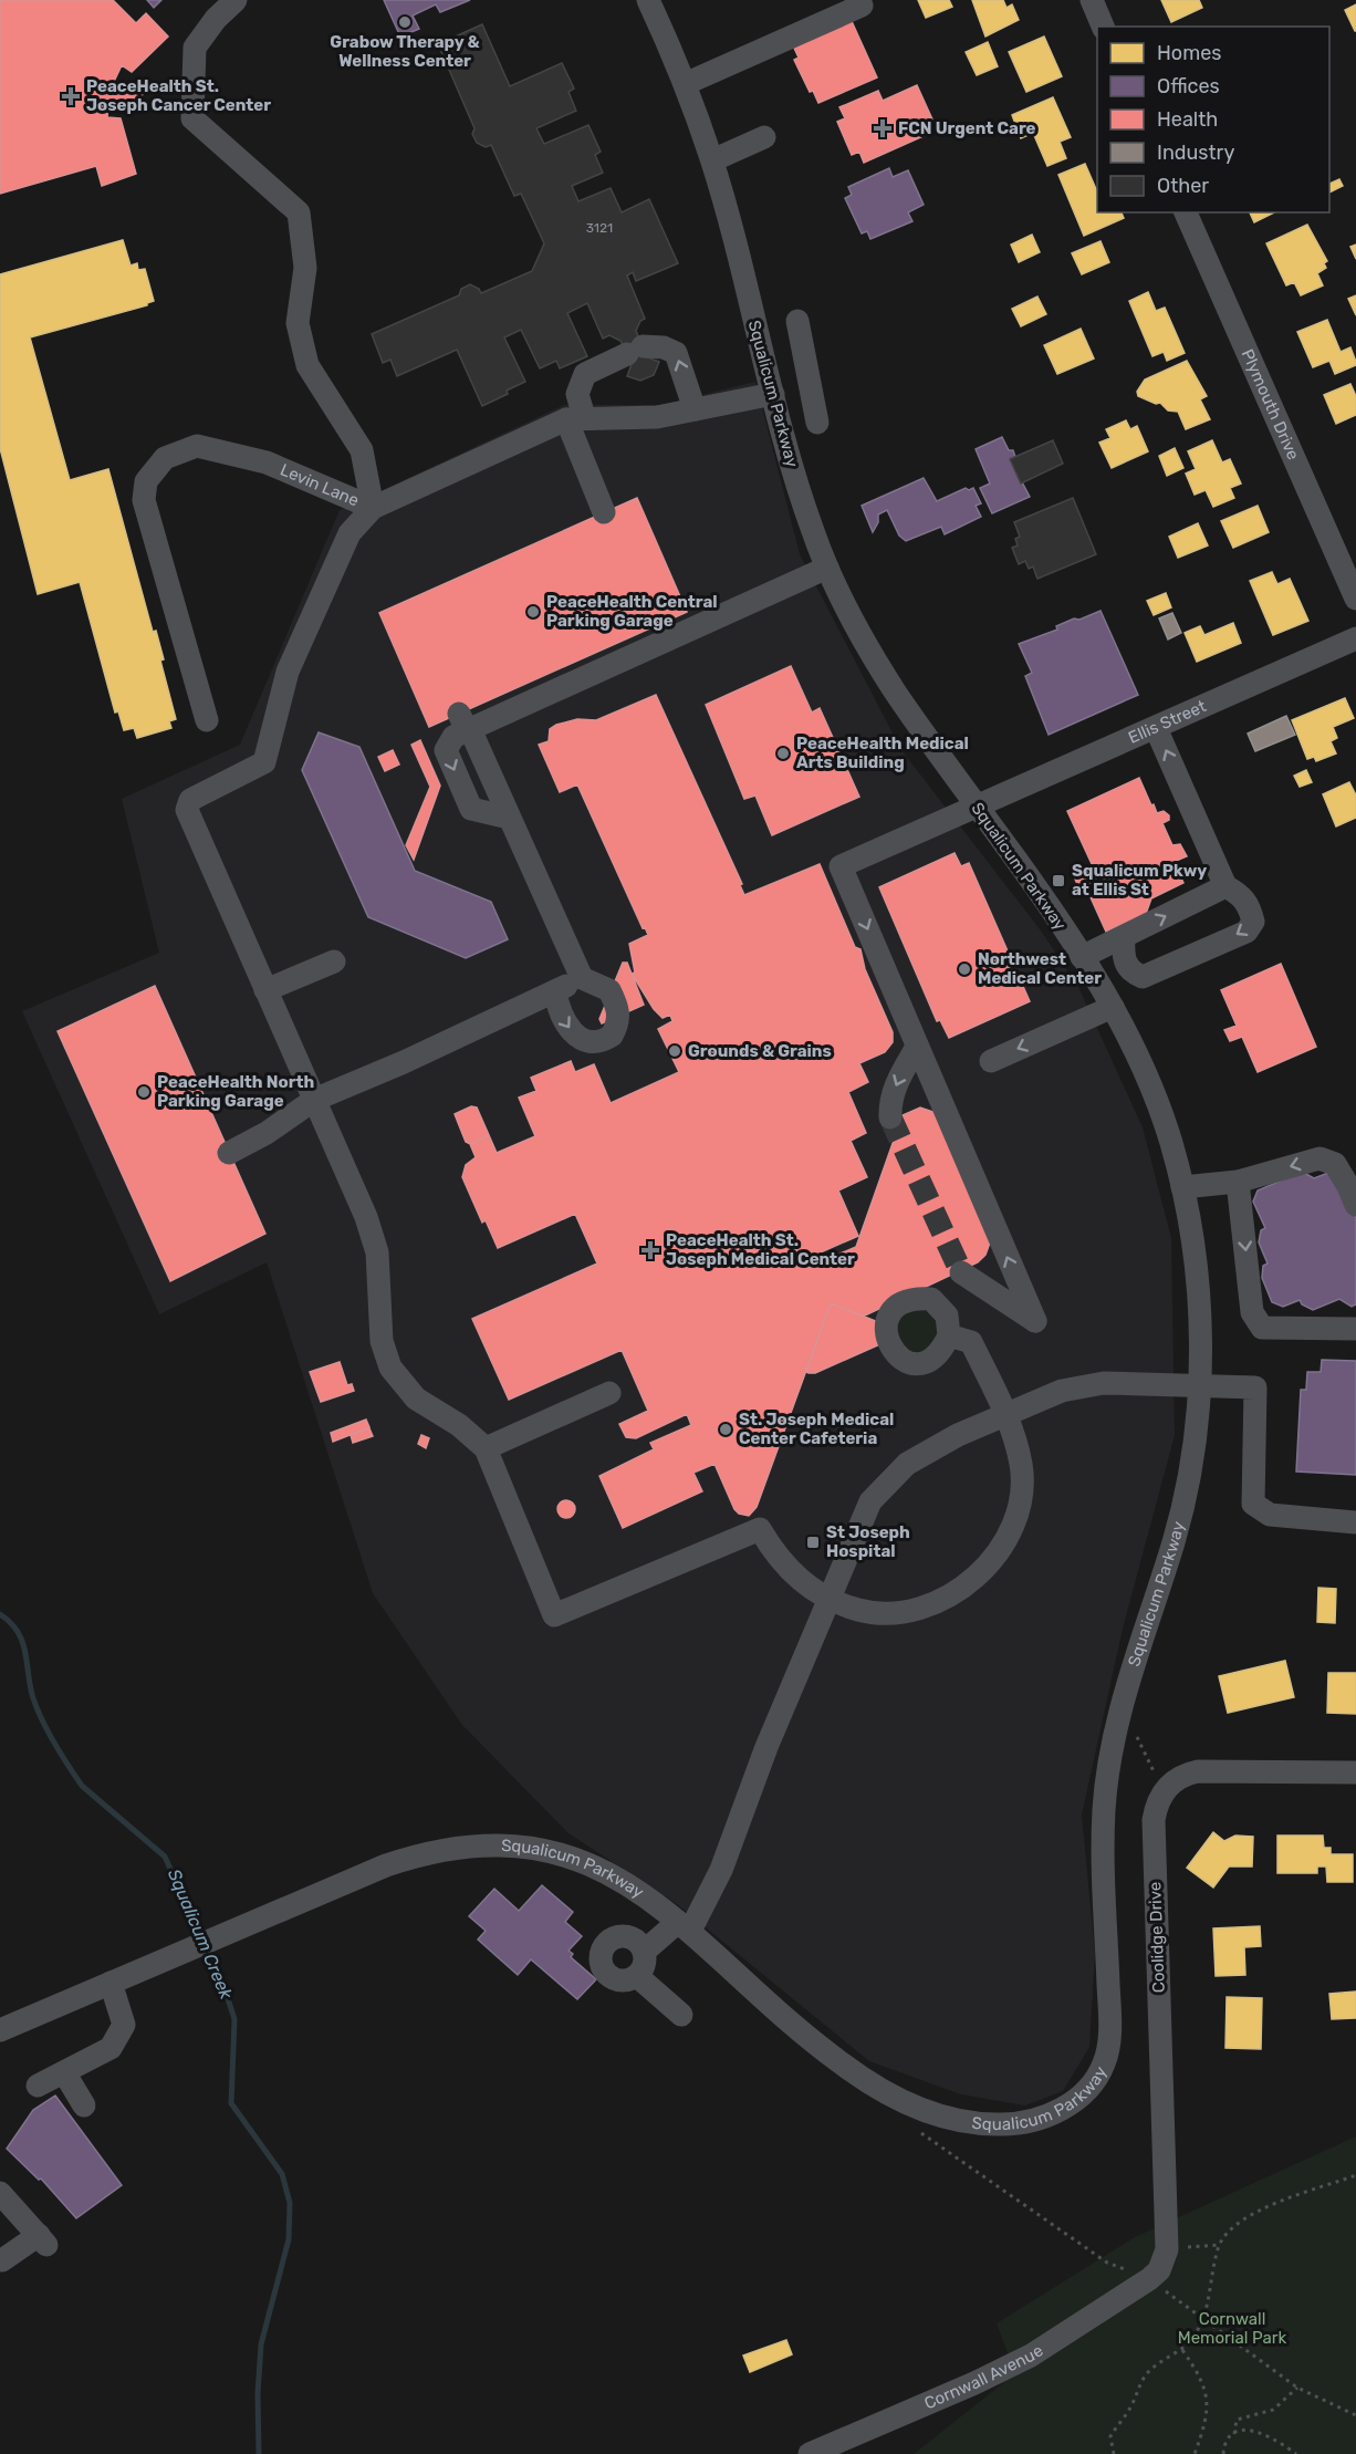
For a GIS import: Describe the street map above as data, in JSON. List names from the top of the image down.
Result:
{
  "streets": {
    "street": [
      "Squalicum Parkway",
      "Plymouth Drive",
      "Levin Lane",
      "Ellis Street",
      "Coolidge Drive",
      "Cornwall Avenue"
    ]
  },
  "crossings": [
    ["Squalicum Parkway", "Levin Lane"],
    ["Squalicum Parkway", "Ellis Street"]
  ],
  "water": ["Squalicum Creek"],
  "parks": ["Cornwall Memorial Park"],
  "places": {
    "other": [
      "Grabow Therapy & Wellness Center",
      "PeaceHealth Central Parking Garage",
      "PeaceHealth Medical Arts Building",
      "Northwest Medical Center",
      "Grounds & Grains",
      "PeaceHealth North Parking Garage",
      "St. Joseph Medical Center Cafeteria"
    ],
    "health": ["PeaceHealth St. Joseph Cancer Center", "FCN Urgent Care", "PeaceHealth St. Joseph Medical Center"],
    "transit": ["Squalicum Pkwy at Ellis St", "St Joseph Hospital"]
  },
  "house_numbers": ["3121"],
  "legend": [
    "Homes",
    "Offices",
    "Health",
    "Industry",
    "Other"
  ]
}
